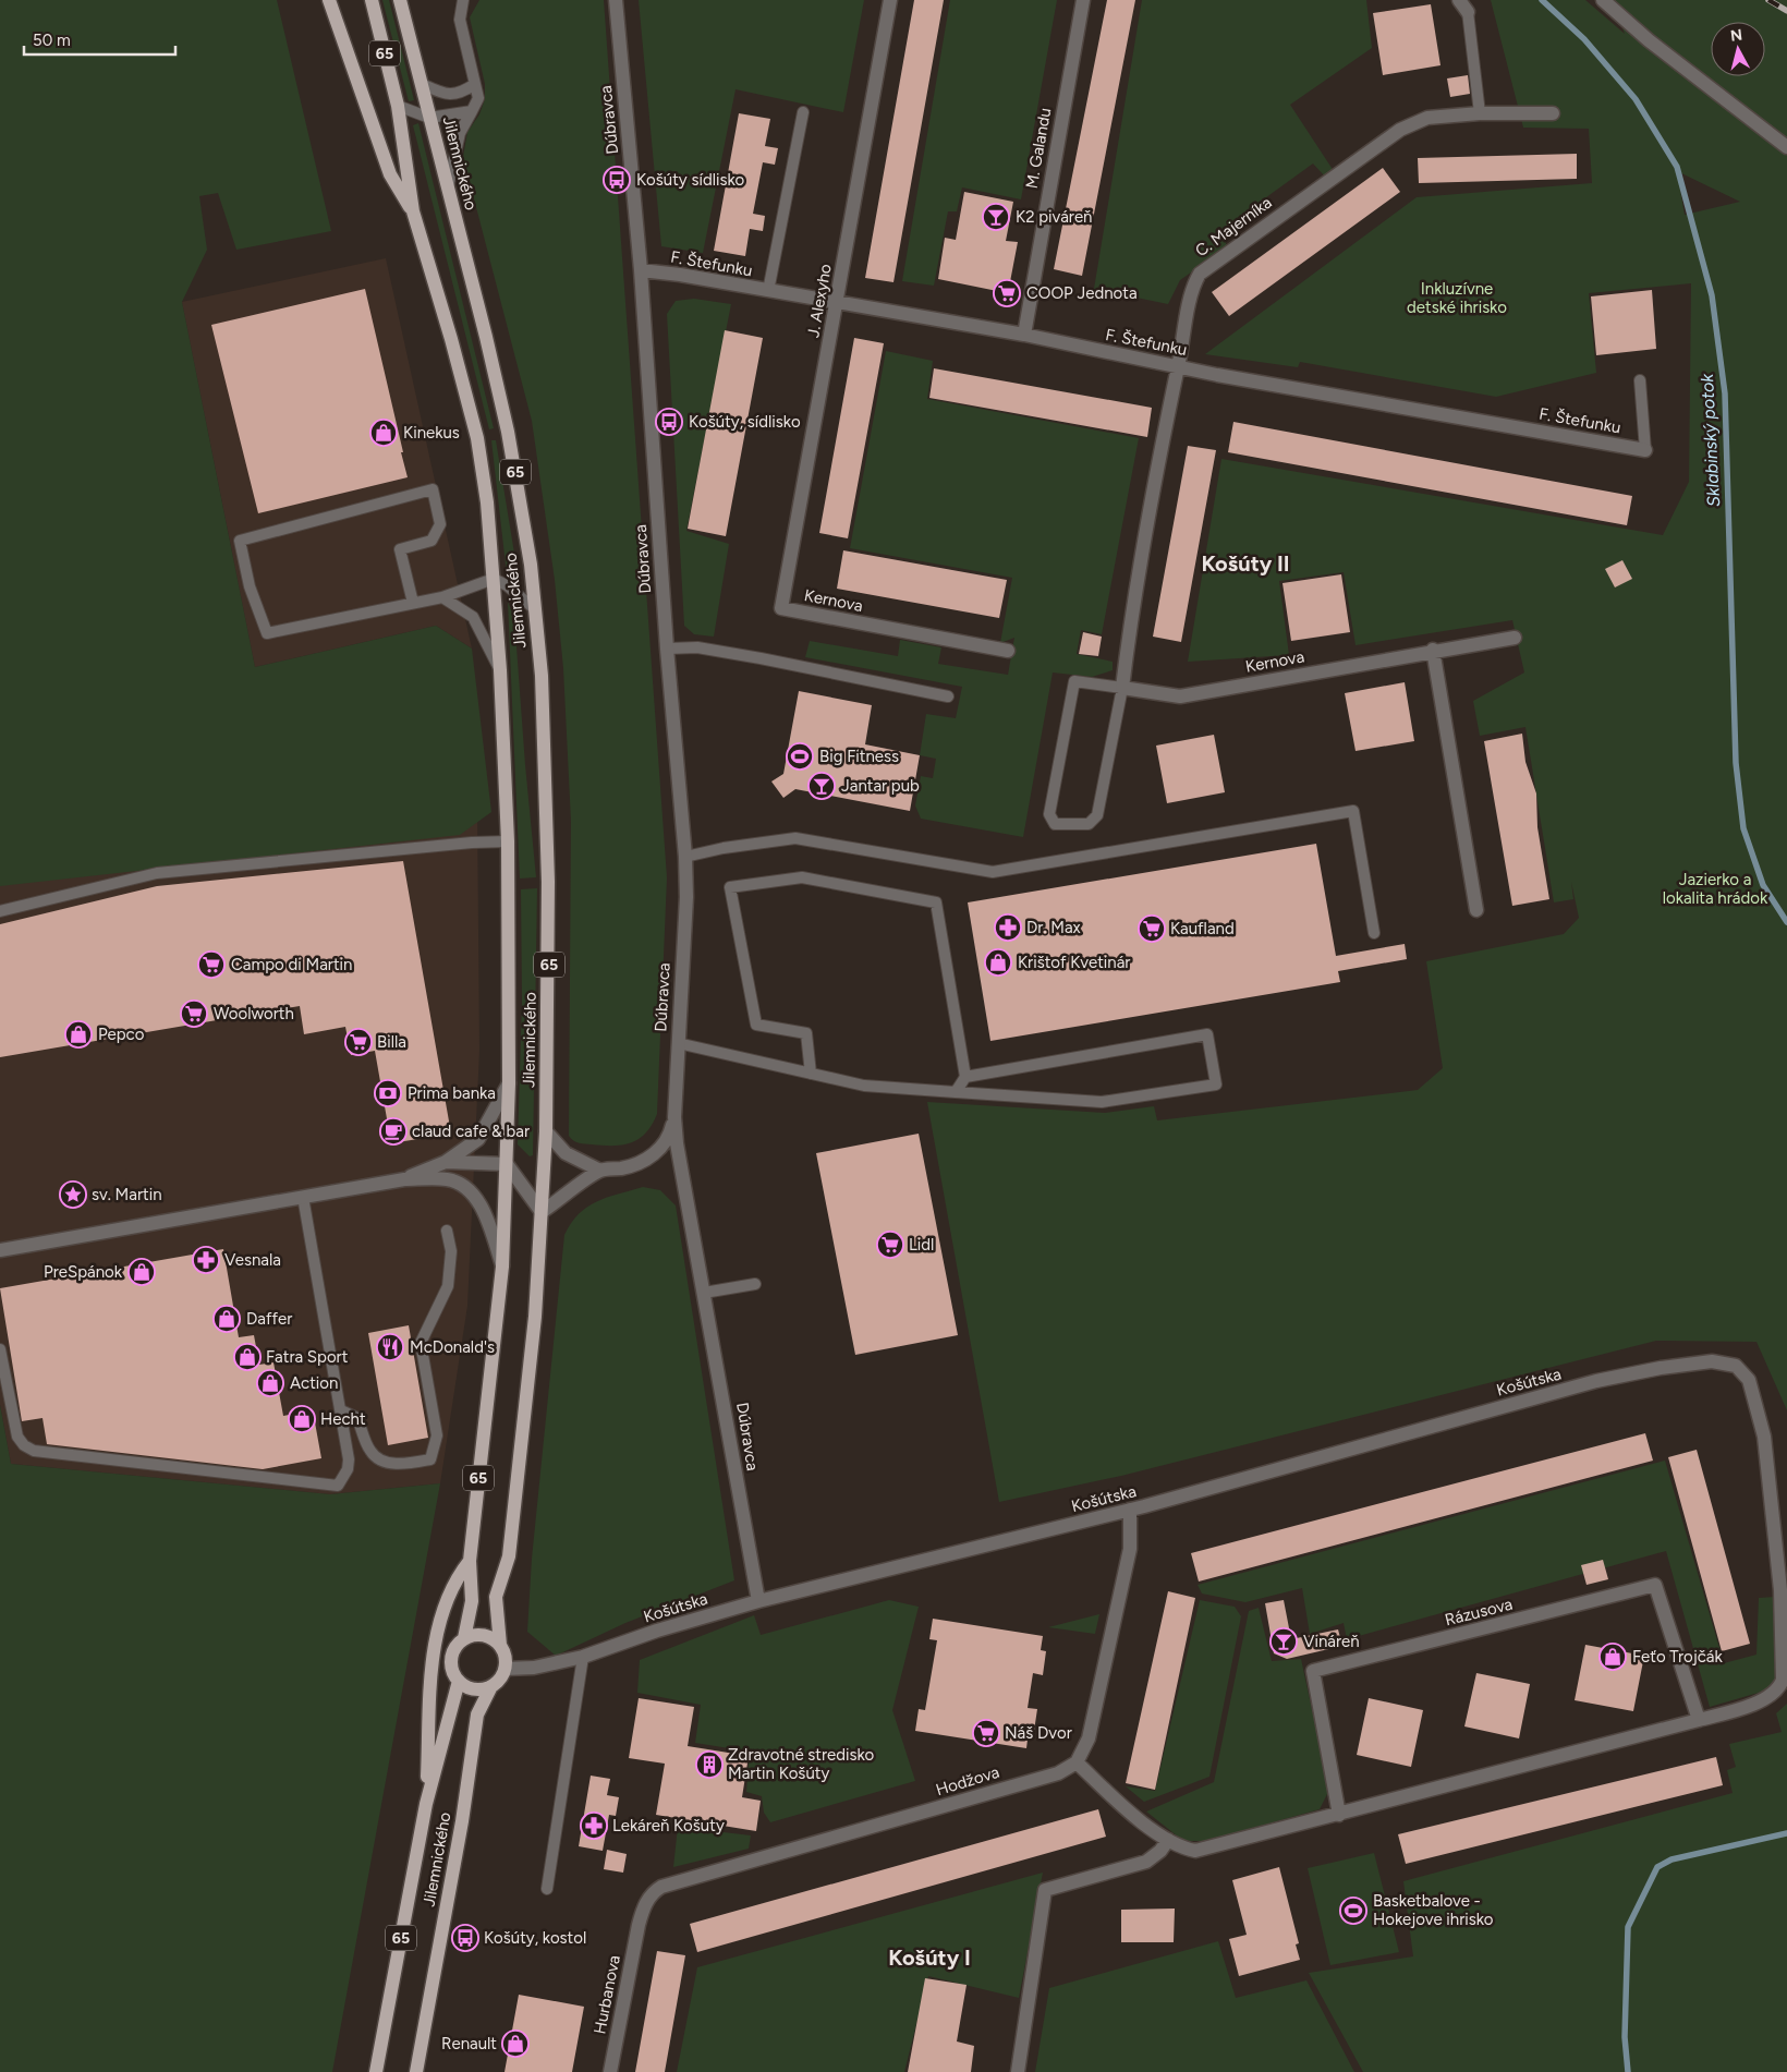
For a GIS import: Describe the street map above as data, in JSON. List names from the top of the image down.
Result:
{
  "streets": {
    "main road": ["65", "Jilemnického"],
    "street": [
      "Dúbravca",
      "M. Galandu",
      "C. Majerníka",
      "F. Štefunku",
      "J. Alexyho",
      "Kernova",
      "Košútska",
      "Rázusova",
      "Hodžova",
      "Hurbanova"
    ]
  },
  "crossings": [
    ["Dúbravca", "Jilemnického"],
    ["Dúbravca", "F. Štefunku"],
    ["Dúbravca", "Košútska"],
    ["M. Galandu", "F. Štefunku"],
    ["Jilemnického", "Košútska"],
    ["C. Majerníka", "F. Štefunku"],
    ["C. Majerníka", "Kernova"],
    ["F. Štefunku", "J. Alexyho"],
    ["J. Alexyho", "Kernova"],
    ["Košútska", "Rázusova"],
    ["Hodžova", "Hurbanova"]
  ],
  "districts": ["Košúty II", "Košúty I"],
  "water": ["Sklabinský potok"],
  "parks": ["Inkluzívne detské ihrisko", "Jazierko a lokalita hrádok"],
  "places": {
    "bus stop": ["Košúty sídlisko", "Košúty, sídlisko", "Košúty, kostol"],
    "bar": ["K2 piváreň", "Jantar pub", "Vináreň"],
    "supermarket": [
      "COOP Jednota",
      "Kaufland",
      "Campo di Martin",
      "Woolworth",
      "Billa",
      "Lidl",
      "Náš Dvor"
    ],
    "shop": [
      "Kinekus",
      "Krištof Kvetinár",
      "Pepco",
      "PreSpánok",
      "Daffer",
      "Fatra Sport",
      "Action",
      "Hecht",
      "Feťo Trojčák",
      "Renault"
    ],
    "sports": ["Big Fitness", "Basketbalove - Hokejove ihrisko"],
    "pharmacy": ["Dr. Max", "Vesnala", "Lekáreň Košuty"],
    "bank": ["Prima banka"],
    "cafe": ["claud cafe & bar"],
    "place": ["sv. Martin"],
    "restaurant": ["McDonald's"],
    "building": ["Zdravotné stredisko Martin Košúty"]
  },
  "scale_bar": "50 m",
  "north": "top"
}
